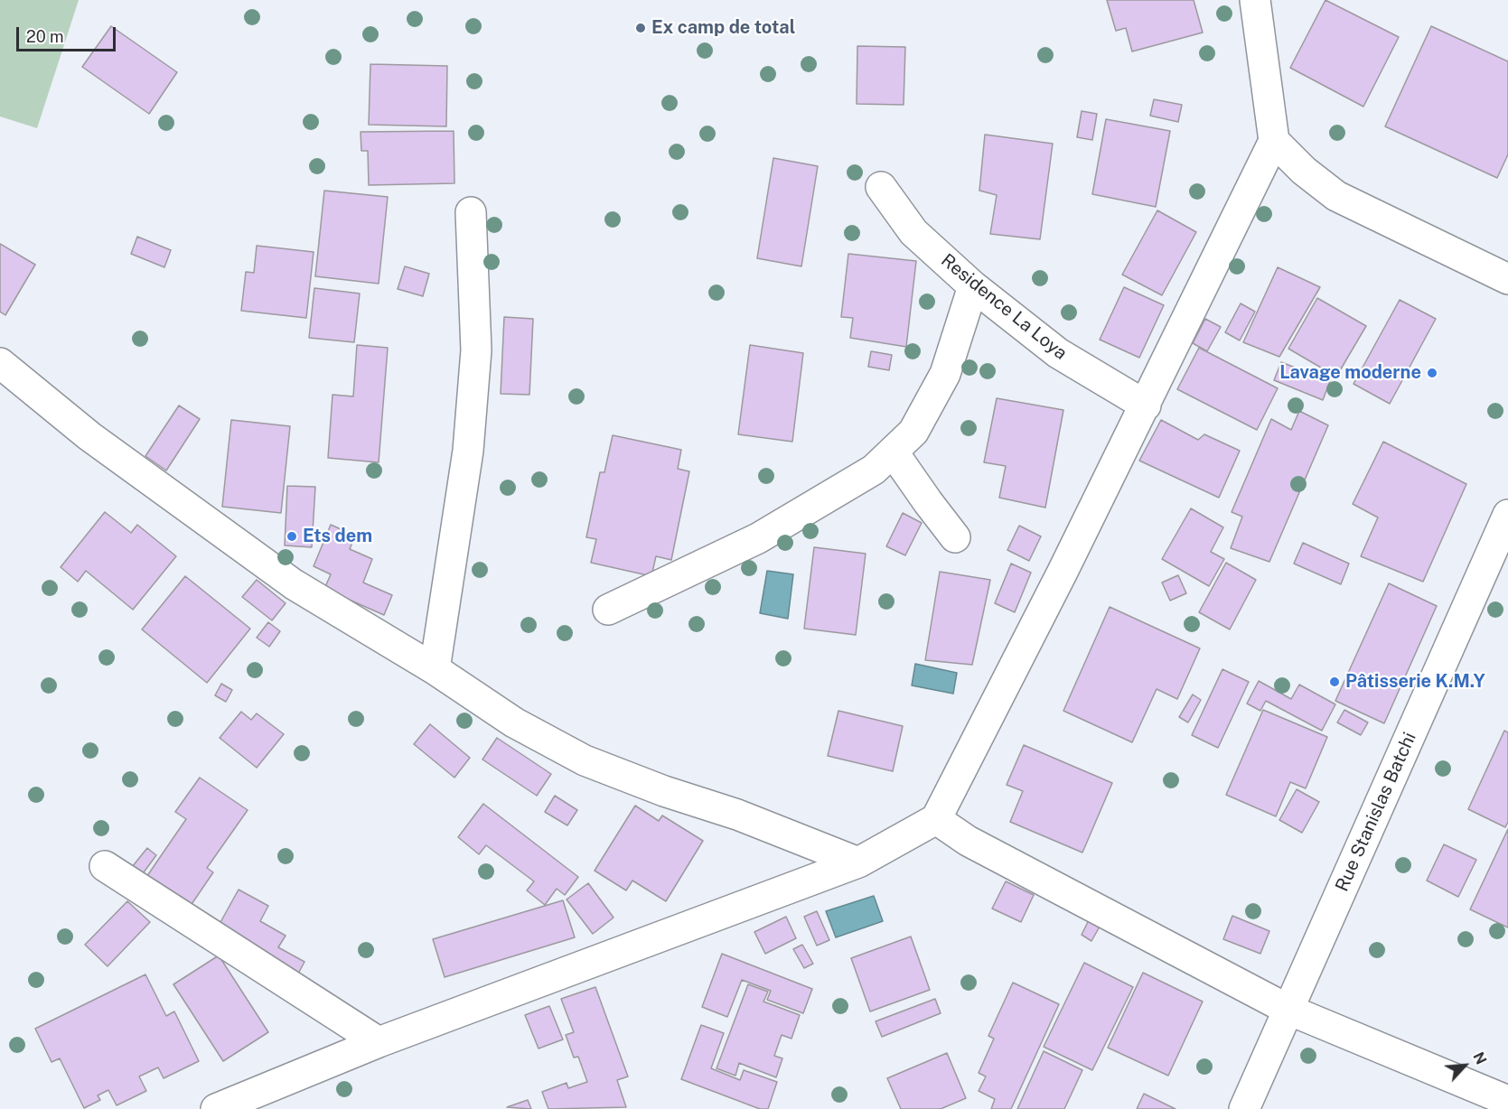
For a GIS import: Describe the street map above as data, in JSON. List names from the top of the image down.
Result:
{
  "streets": {
    "street": ["Residence La Loya", "Rue Stanislas Batchi"]
  },
  "places": [
    "Ex camp de total",
    "Lavage moderne",
    "Ets dem",
    "Pâtisserie K.M.Y"
  ],
  "scale_bar": "20 m",
  "north": "top right"
}
